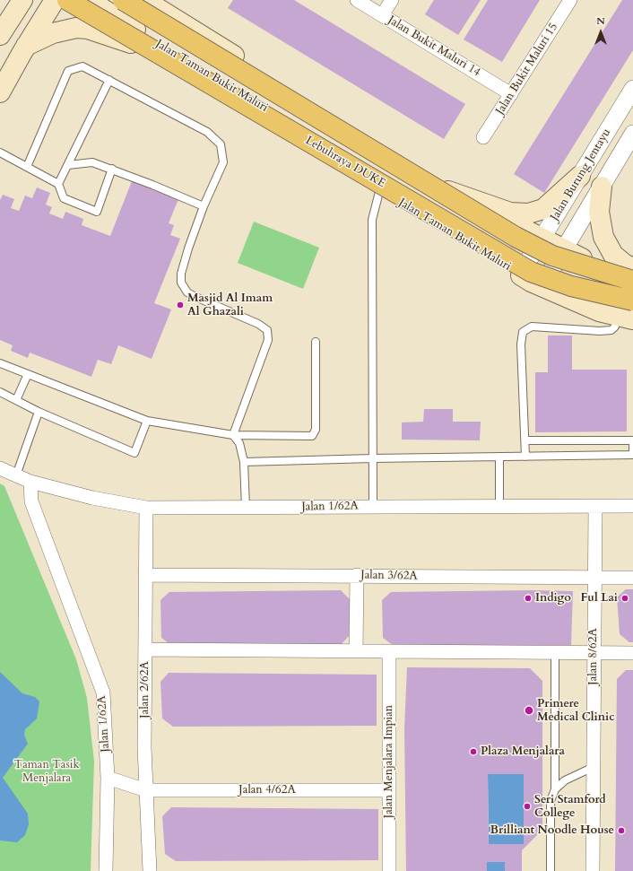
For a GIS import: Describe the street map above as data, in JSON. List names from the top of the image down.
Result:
{
  "streets": {
    "highway": ["Lebuhraya DUKE"],
    "main road": ["Jalan Taman Bukit Maluri"],
    "street": [
      "Jalan Bukit Maluri 14",
      "Jalan Bukit Maluri 15",
      "Jalan Burung Jentayu",
      "Jalan 1/62A",
      "Jalan 3/62A",
      "Jalan 8/62A",
      "Jalan 2/62A",
      "Jalan Menjalara Impian",
      "Jalan 4/62A"
    ]
  },
  "crossings": [
    ["Jalan Bukit Maluri 14", "Jalan Bukit Maluri 15"],
    ["Jalan 1/62A", "Jalan 8/62A"],
    ["Jalan 1/62A", "Jalan 2/62A"],
    ["Jalan 1/62A", "Jalan 4/62A"],
    ["Jalan 3/62A", "Jalan 8/62A"],
    ["Jalan 3/62A", "Jalan 2/62A"],
    ["Jalan 2/62A", "Jalan 4/62A"],
    ["Jalan Menjalara Impian", "Jalan 4/62A"]
  ],
  "parks": ["Taman Tasik Menjalara"],
  "places": [
    "Masjid Al Imam Al Ghazali",
    "Indigo",
    "Ful Lai",
    "Primere Medical Clinic",
    "Plaza Menjalara",
    "Seri Stamford College",
    "Brilliant Noodle House"
  ],
  "north": "top"
}
